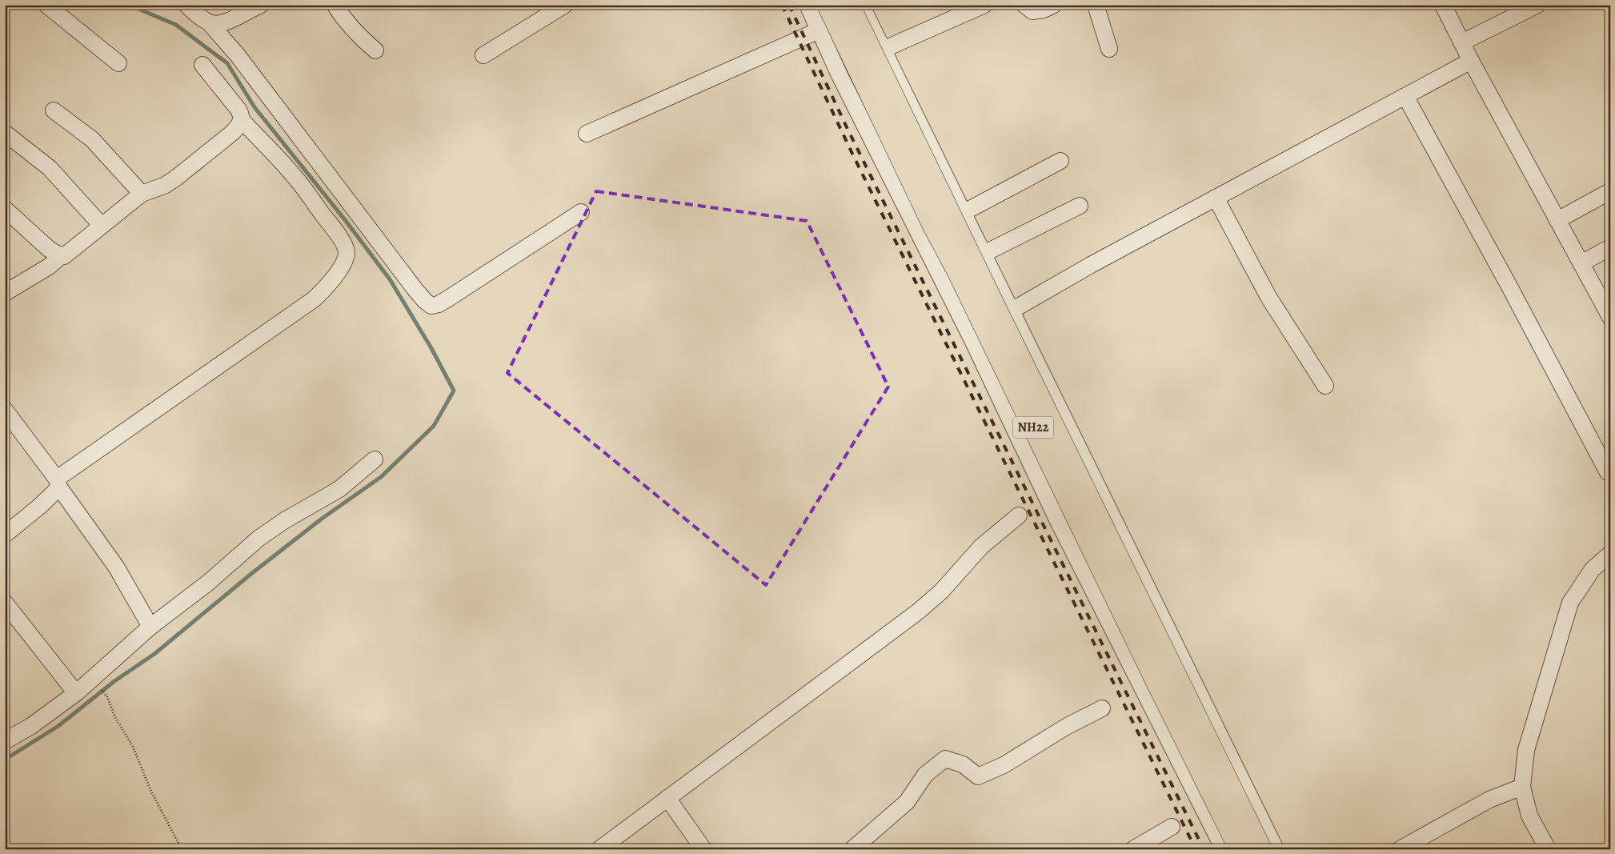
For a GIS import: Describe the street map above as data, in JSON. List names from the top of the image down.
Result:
{
  "streets": {
    "highway": ["NH22"]
  }
}
